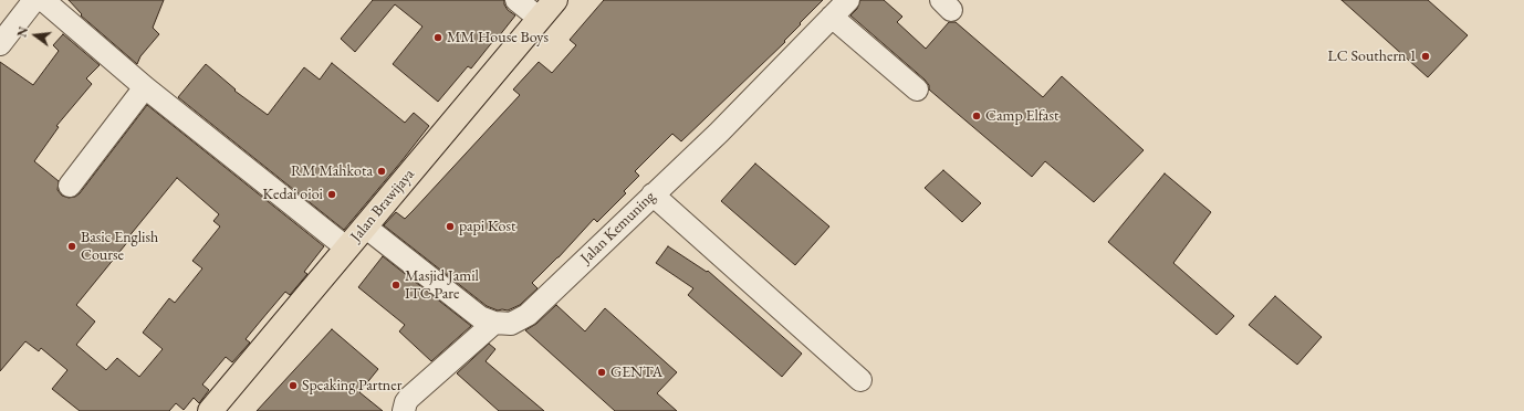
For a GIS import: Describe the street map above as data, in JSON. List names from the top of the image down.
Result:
{
  "streets": {
    "main road": ["Jalan Brawijaya"],
    "street": ["Jalan Kemuning"]
  },
  "crossings": [
    ["Jalan Brawijaya", "Jalan Kemuning"]
  ],
  "places": [
    "MM House Boys",
    "LC Southern 1",
    "Camp Elfast",
    "RM Mahkota",
    "Kedai oioi",
    "papi Kost",
    "Basic English Course",
    "Masjid Jamil ITC Pare",
    "GENTA",
    "Speaking Partner"
  ],
  "north": "left"
}
